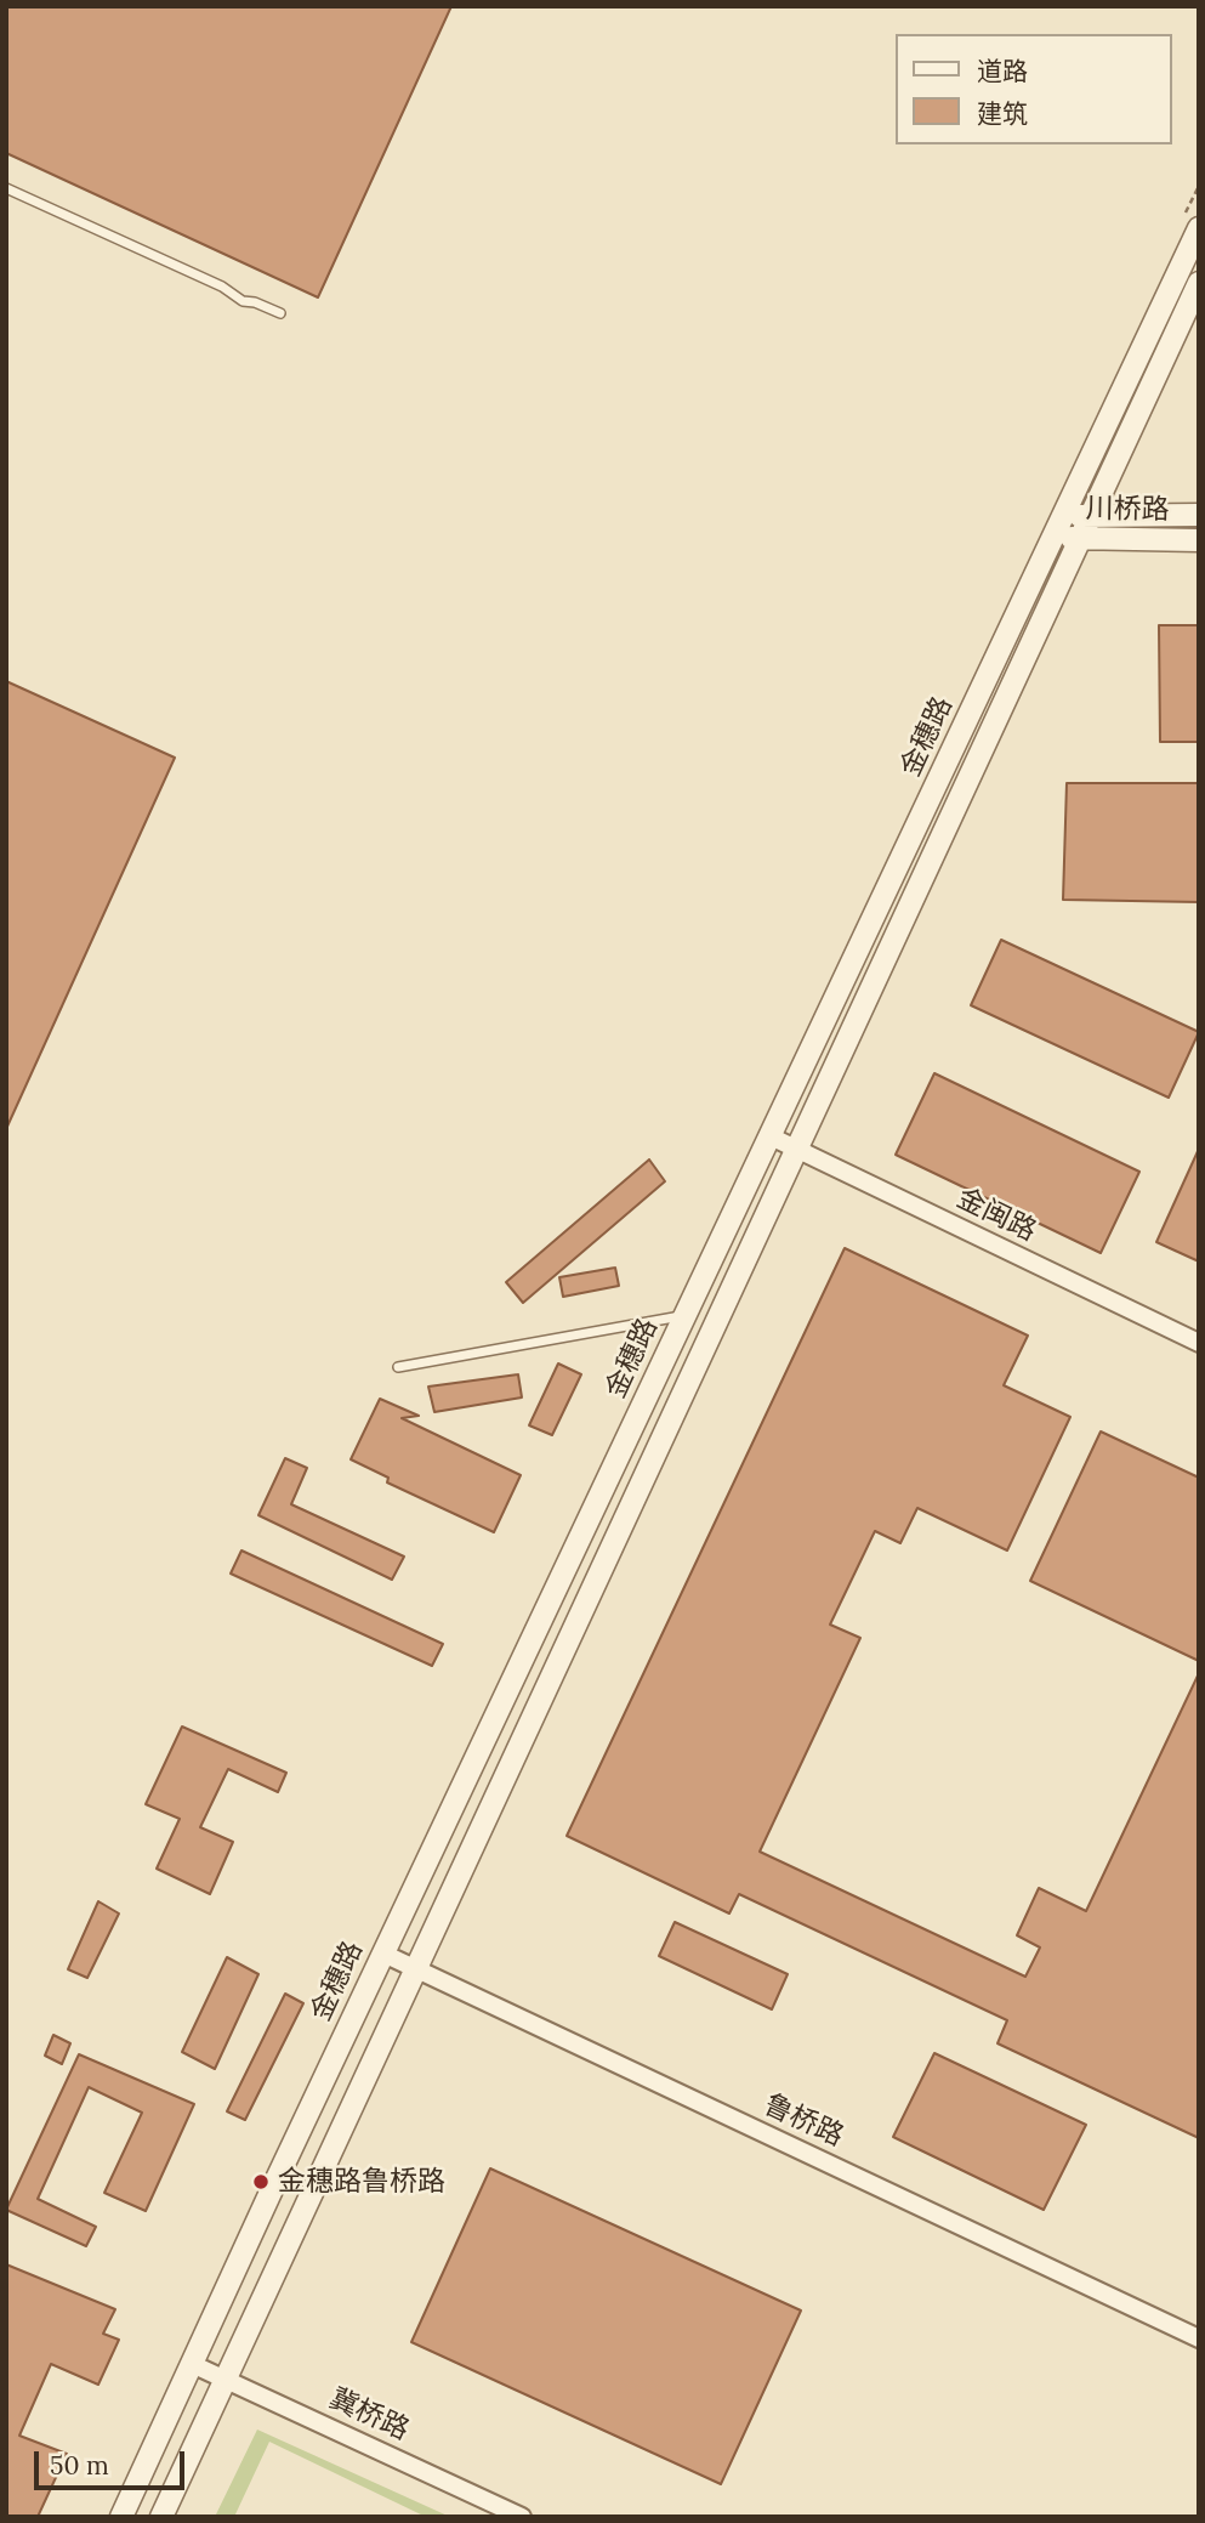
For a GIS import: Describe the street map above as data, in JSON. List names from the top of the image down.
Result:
{
  "streets": {
    "street": [
      "川桥路",
      "金穗路",
      "金闽路",
      "鲁桥路",
      "冀桥路"
    ]
  },
  "crossings": [
    ["川桥路", "金穗路"],
    ["金穗路", "金闽路"],
    ["金穗路", "鲁桥路"],
    ["金穗路", "冀桥路"]
  ],
  "places": ["金穗路鲁桥路"],
  "legend": ["道路", "建筑"],
  "scale_bar": "50 m"
}
